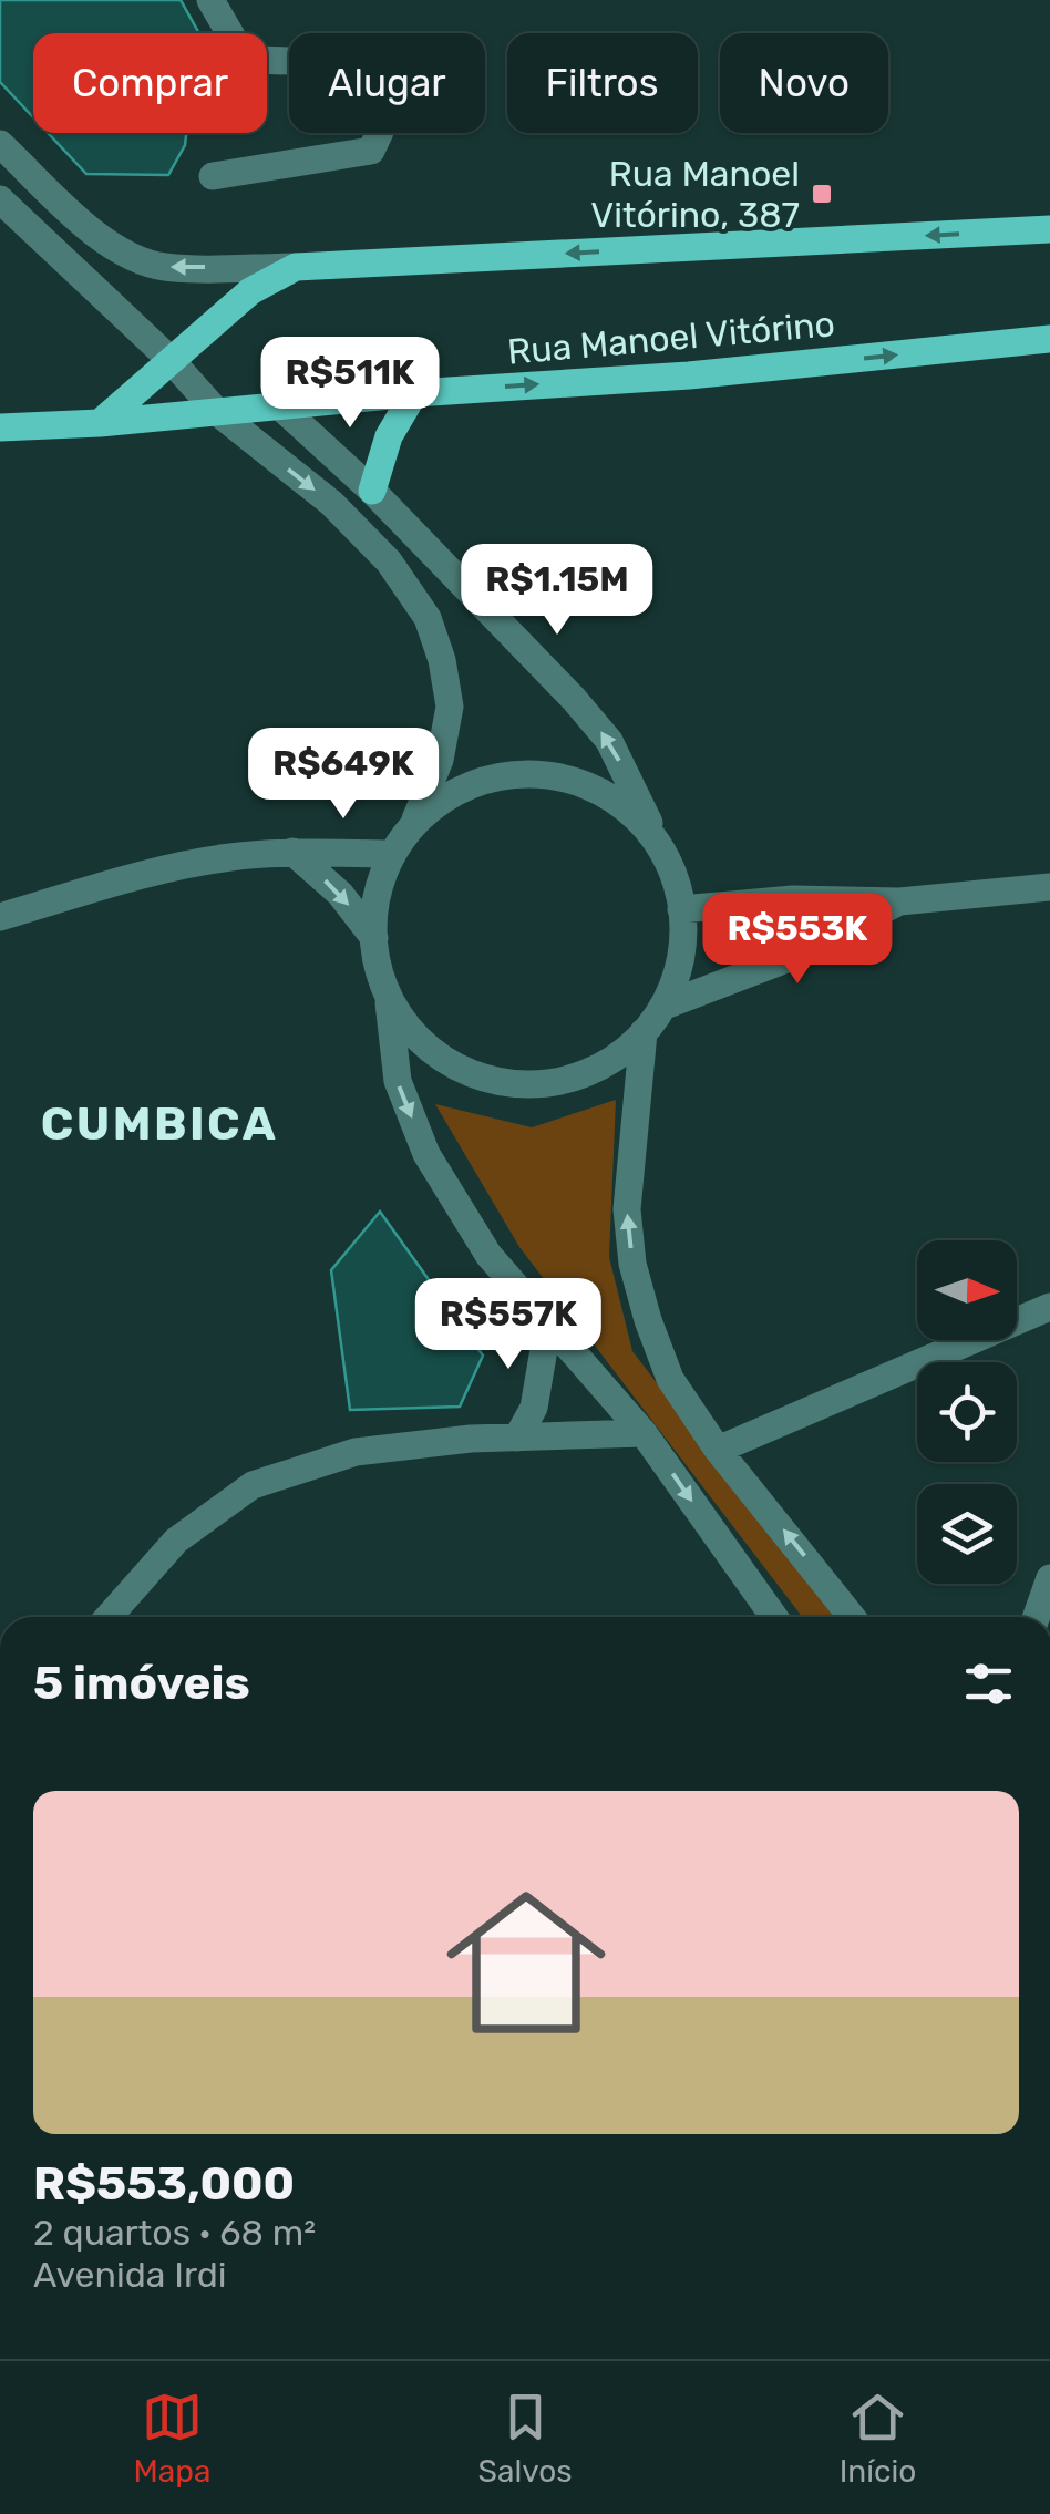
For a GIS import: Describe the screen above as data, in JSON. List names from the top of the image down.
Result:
{
  "streets": {
    "main road": ["Rua Manoel Vitórino"]
  },
  "districts": ["CUMBICA"],
  "places": {
    "transit": ["Rua Manoel Vitórino, 387"]
  },
  "north": "right",
  "page": {
    "chip": [
      "Comprar",
      "Alugar",
      "Filtros",
      "Novo"
    ],
    "price": [
      "R$511K",
      "R$1.15M",
      "R$649K",
      "R$553K",
      "R$557K"
    ],
    "heading": "5 imóveis",
    "list": [
      {
        "name": "R$553,000",
        "note": "2 quartos · 68 m² · Avenida Irdi"
      }
    ],
    "tabs": ["Mapa", "Salvos", "Início"]
  }
}
